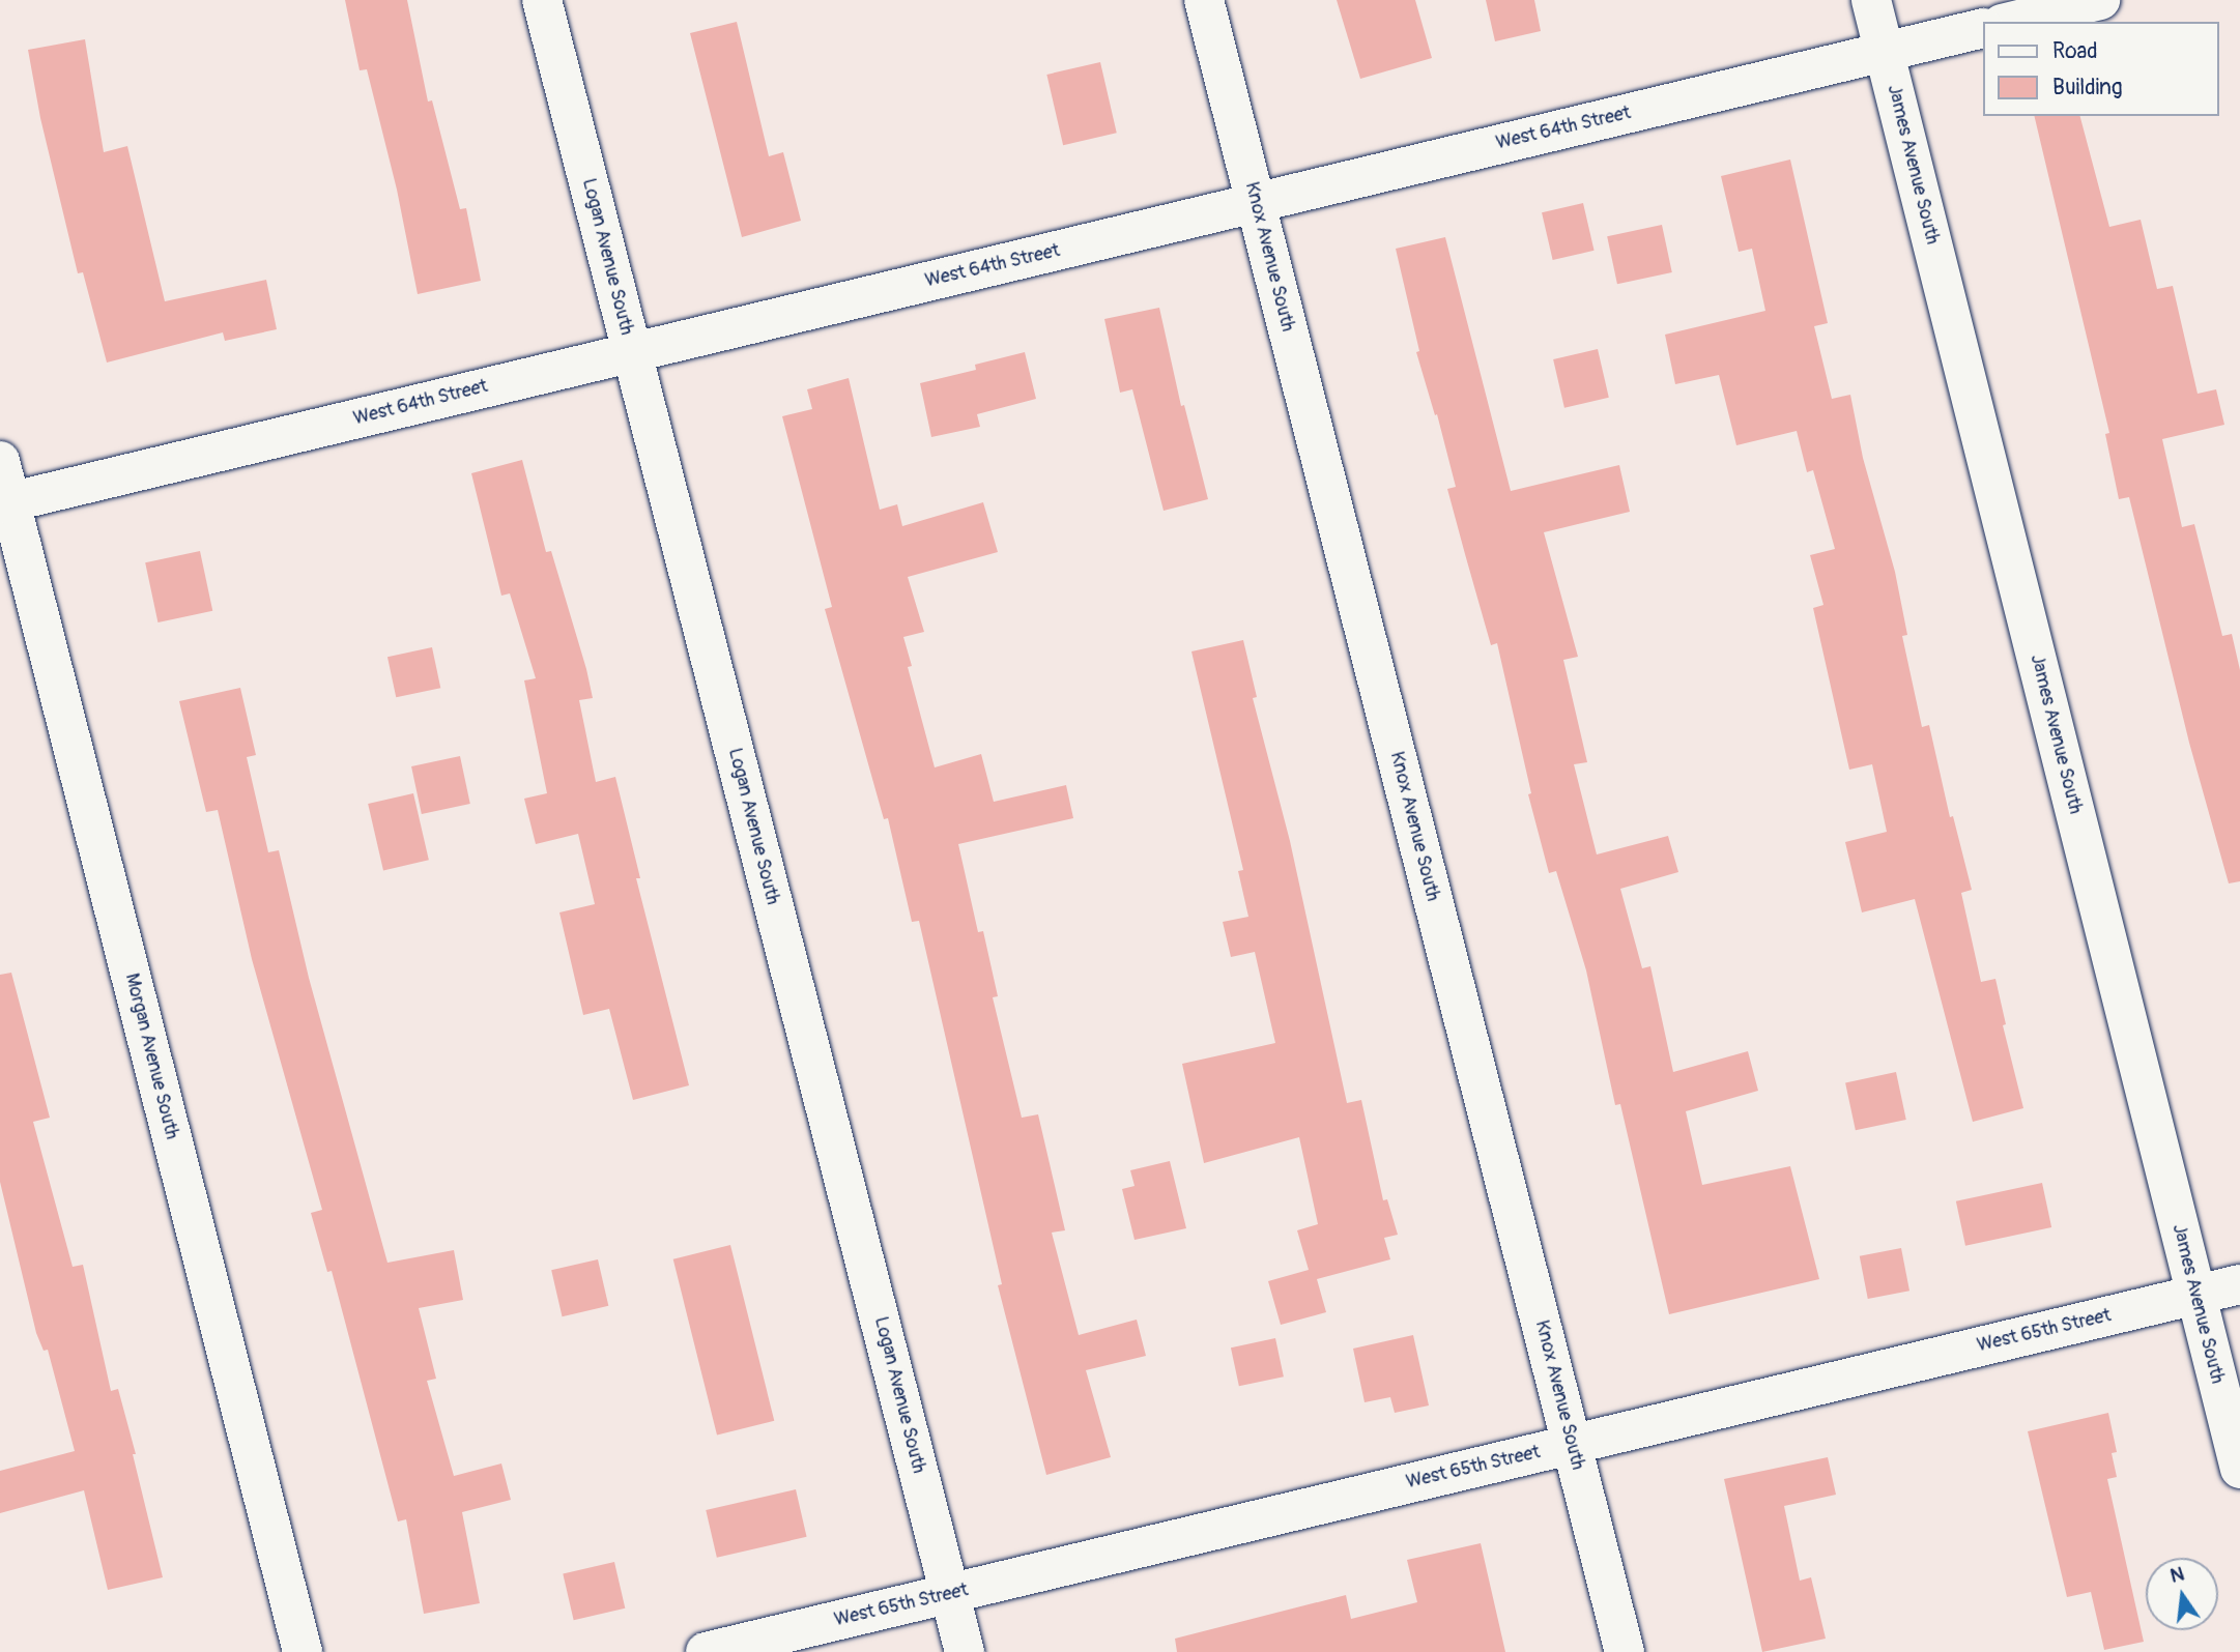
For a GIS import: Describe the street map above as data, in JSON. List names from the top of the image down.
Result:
{
  "streets": {
    "street": [
      "West 64th Street",
      "James Avenue South",
      "Logan Avenue South",
      "Knox Avenue South",
      "Morgan Avenue South",
      "West 65th Street"
    ]
  },
  "crossings": [
    ["West 64th Street", "James Avenue South"],
    ["West 64th Street", "Logan Avenue South"],
    ["West 64th Street", "Knox Avenue South"],
    ["West 64th Street", "Morgan Avenue South"],
    ["James Avenue South", "West 65th Street"],
    ["Logan Avenue South", "West 65th Street"],
    ["Knox Avenue South", "West 65th Street"]
  ],
  "legend": ["Road", "Building"],
  "north": "top"
}
